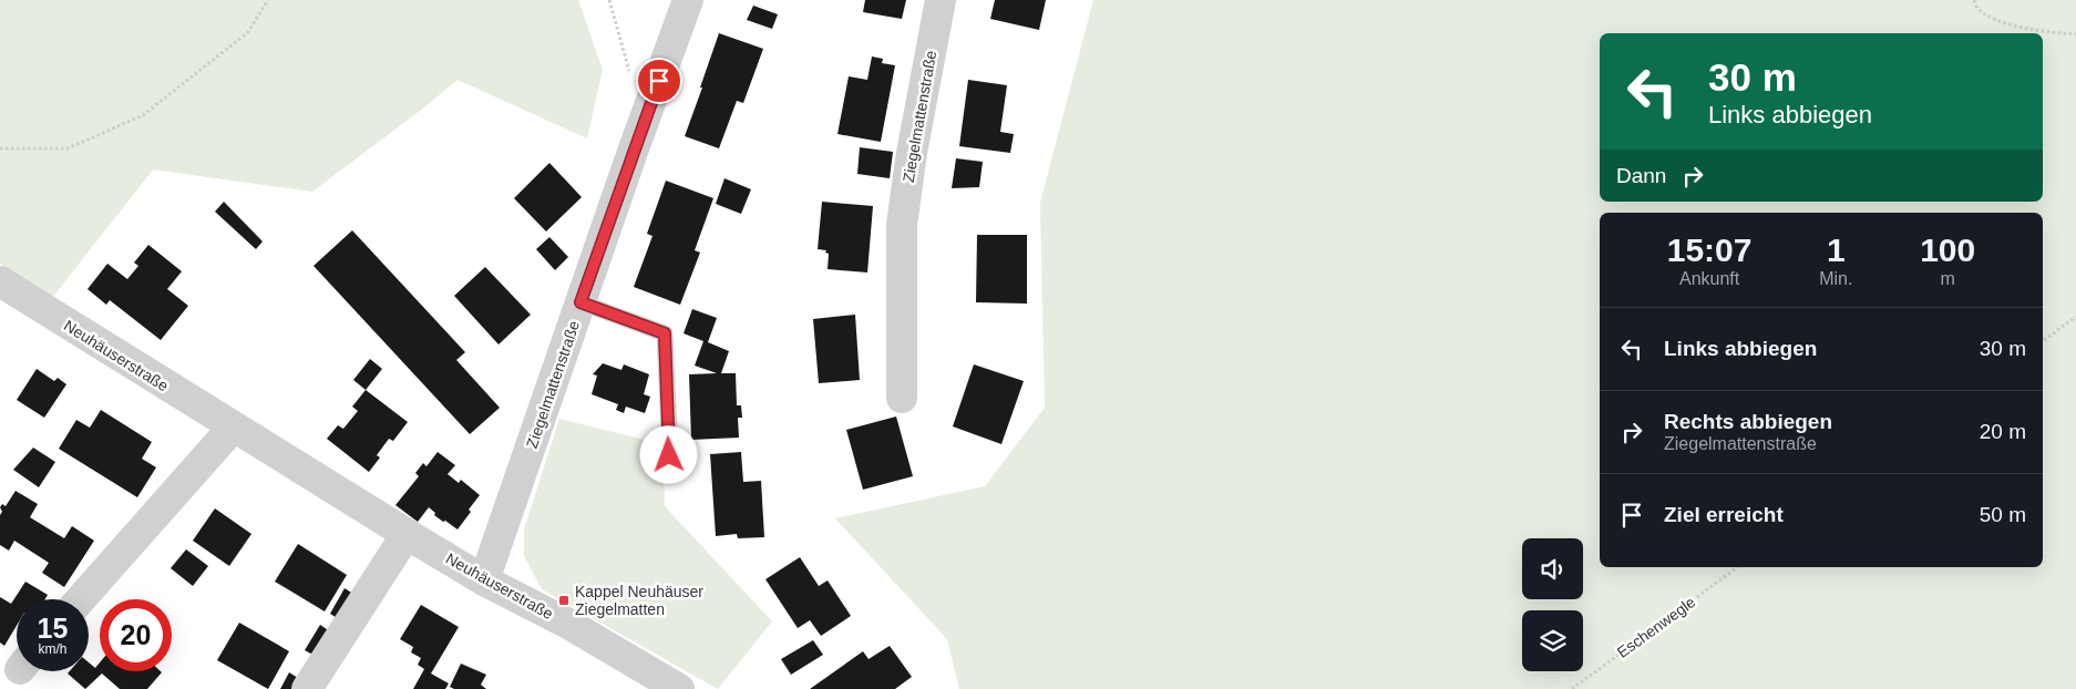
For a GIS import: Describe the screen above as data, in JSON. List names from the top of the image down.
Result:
{
  "streets": {
    "street": ["Ziegelmattenstraße", "Neuhäuserstraße"],
    "path": ["Eschenwegle"]
  },
  "crossings": [
    ["Ziegelmattenstraße", "Neuhäuserstraße"]
  ],
  "places": {
    "transit": ["Kappel Neuhäuser Ziegelmatten"]
  },
  "page": {
    "turn": ["30 m", "Links abbiegen"],
    "then": "Dann",
    "eta": [
      "15:07",
      "Ankunft",
      "1",
      "Min.",
      "100",
      "m"
    ],
    "list": [
      {
        "name": "Links abbiegen",
        "value": "30 m"
      },
      {
        "name": "Rechts abbiegen",
        "note": "Ziegelmattenstraße",
        "value": "20 m"
      },
      {
        "name": "Ziel erreicht",
        "value": "50 m"
      }
    ],
    "speed": "15 km/h",
    "limit": "20"
  }
}
